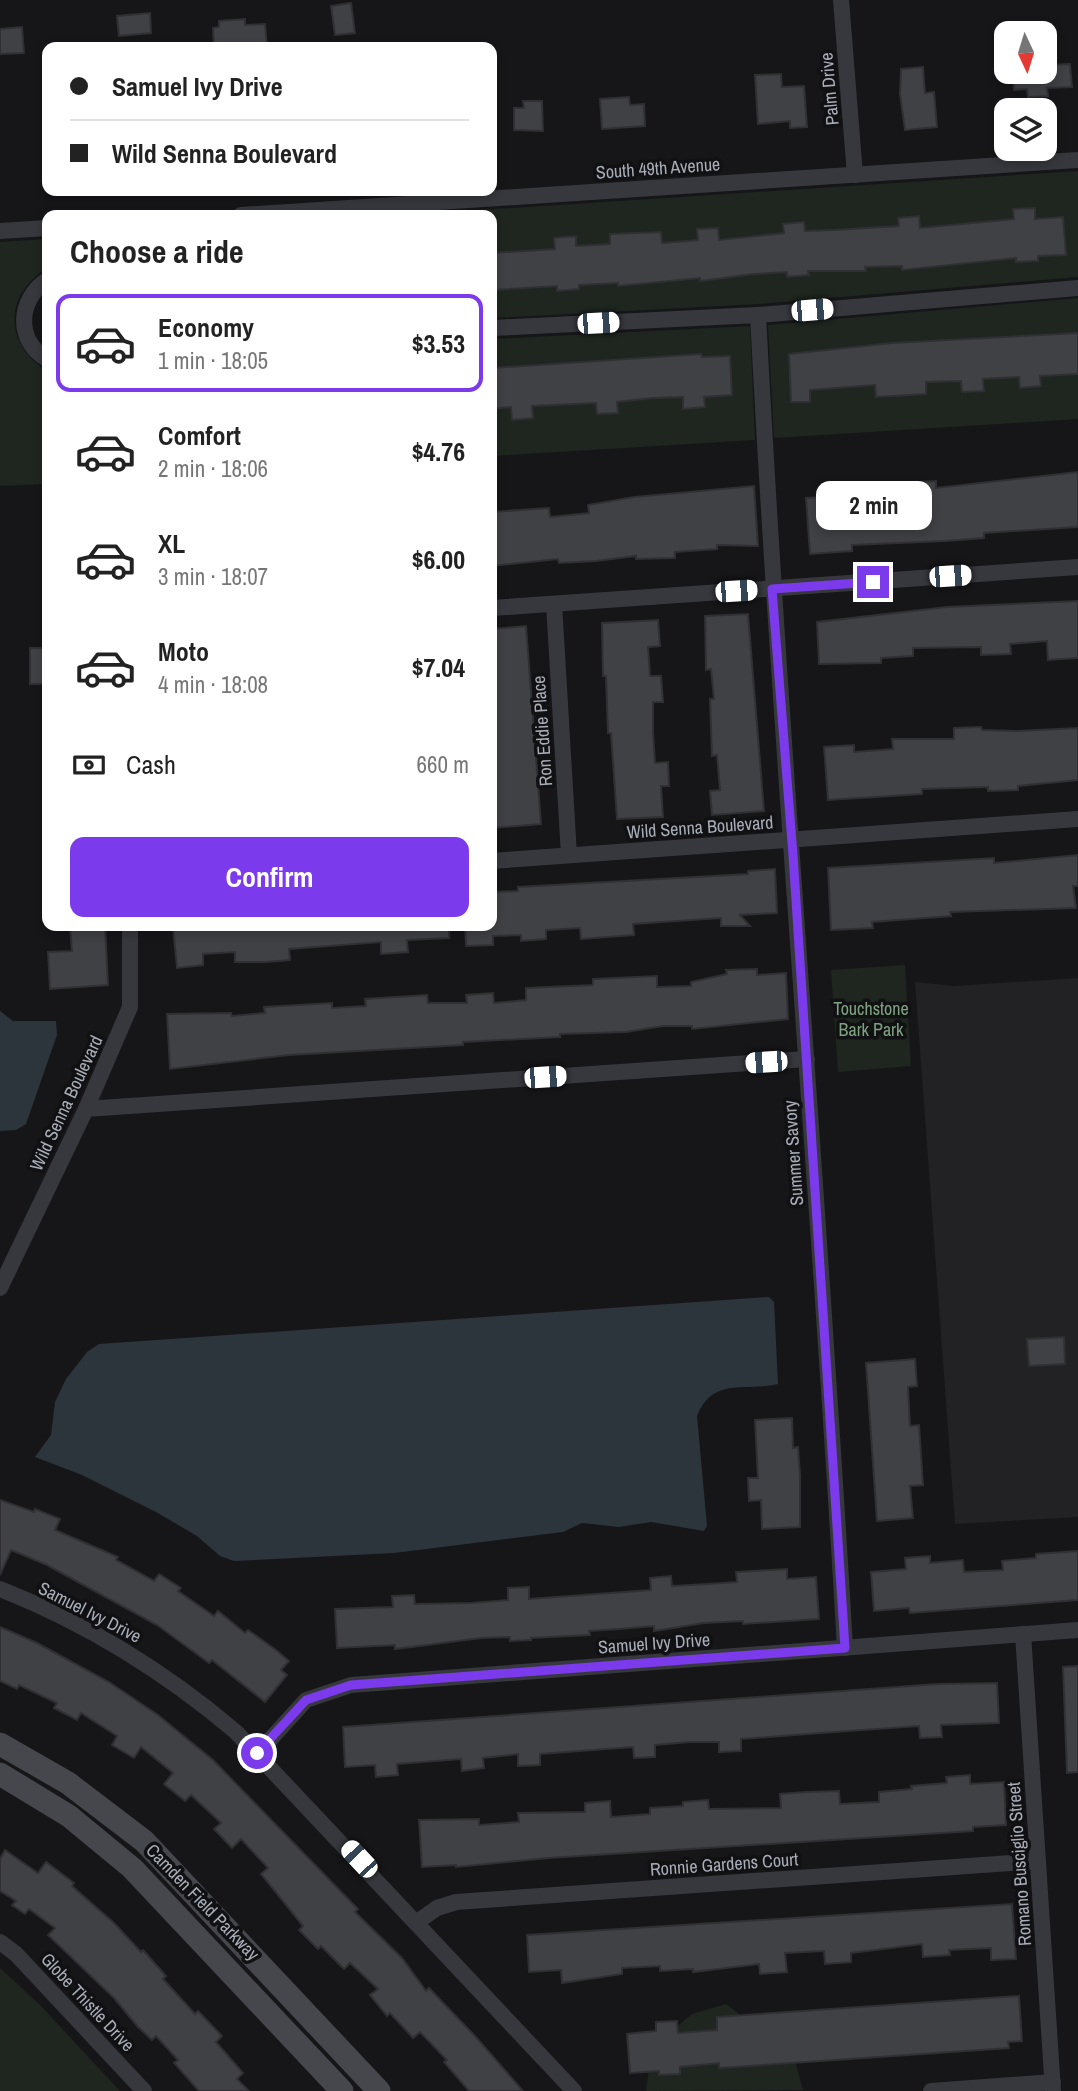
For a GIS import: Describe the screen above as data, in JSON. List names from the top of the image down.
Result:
{
  "streets": {
    "street": [
      "Palm Drive",
      "South 49th Avenue",
      "Ron Eddie Place",
      "Wild Senna Boulevard",
      "Summer Savory",
      "Samuel Ivy Drive",
      "Ronnie Gardens Court",
      "Romano Busciglio Street",
      "Camden Field Parkway",
      "Globe Thistle Drive"
    ]
  },
  "crossings": [
    ["Palm Drive", "South 49th Avenue"],
    ["Ron Eddie Place", "Wild Senna Boulevard"],
    ["Wild Senna Boulevard", "Summer Savory"],
    ["Summer Savory", "Samuel Ivy Drive"],
    ["Samuel Ivy Drive", "Ronnie Gardens Court"],
    ["Samuel Ivy Drive", "Romano Busciglio Street"],
    ["Ronnie Gardens Court", "Romano Busciglio Street"]
  ],
  "parks": ["Touchstone Bark Park"],
  "north": "bottom",
  "page": {
    "banner": ["Samuel Ivy Drive", "Wild Senna Boulevard"],
    "heading": "Choose a ride",
    "list": [
      {
        "name": "Economy",
        "note": "1 min · 18:05",
        "value": "$3.53"
      },
      {
        "name": "Comfort",
        "note": "2 min · 18:06",
        "value": "$4.76"
      },
      {
        "name": "XL",
        "note": "3 min · 18:07",
        "value": "$6.00"
      },
      {
        "name": "Moto",
        "note": "4 min · 18:08",
        "value": "$7.04"
      }
    ],
    "bubble": "2 min",
    "pay": ["Cash", "660 m"],
    "buttons": "Confirm"
  }
}
